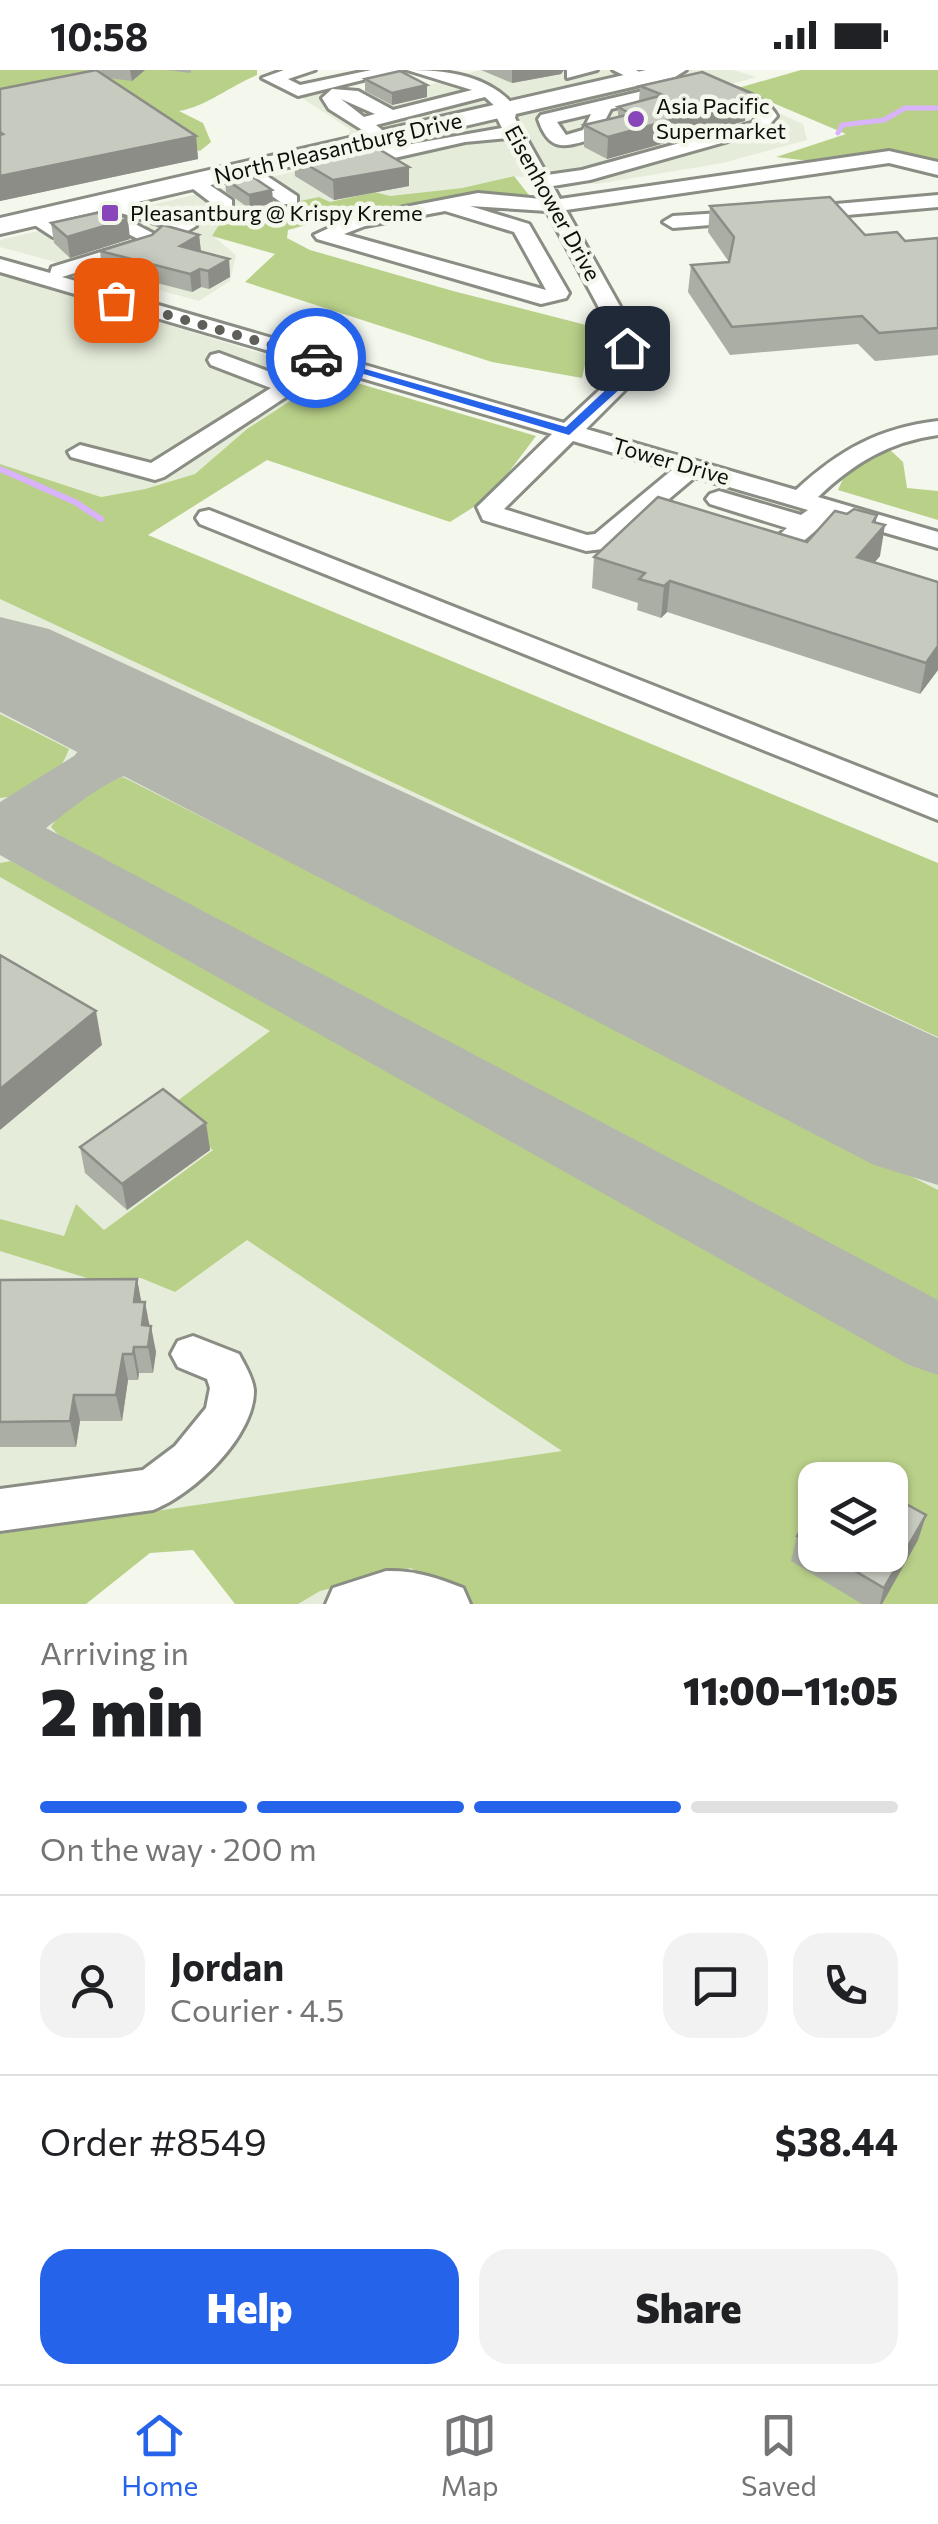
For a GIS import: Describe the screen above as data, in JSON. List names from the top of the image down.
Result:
{
  "streets": {
    "main road": ["North Pleasantburg Drive"],
    "street": ["Eisenhower Drive", "Tower Drive"]
  },
  "crossings": [
    ["North Pleasantburg Drive", "Eisenhower Drive"],
    ["Eisenhower Drive", "Tower Drive"]
  ],
  "places": {
    "other": ["Asia Pacific Supermarket"],
    "transit": ["Pleasantburg @ Krispy Kreme"]
  },
  "page": {
    "status": "10:58",
    "heading": ["2 min", "Arriving in", "11:00–11:05"],
    "panel": [
      "Jordan",
      "Courier · 4.5",
      "Order #8549",
      "$38.44"
    ],
    "bar": "On the way · 200 m",
    "buttons": ["Help", "Share"],
    "tabs": ["Home", "Map", "Saved"]
  }
}
